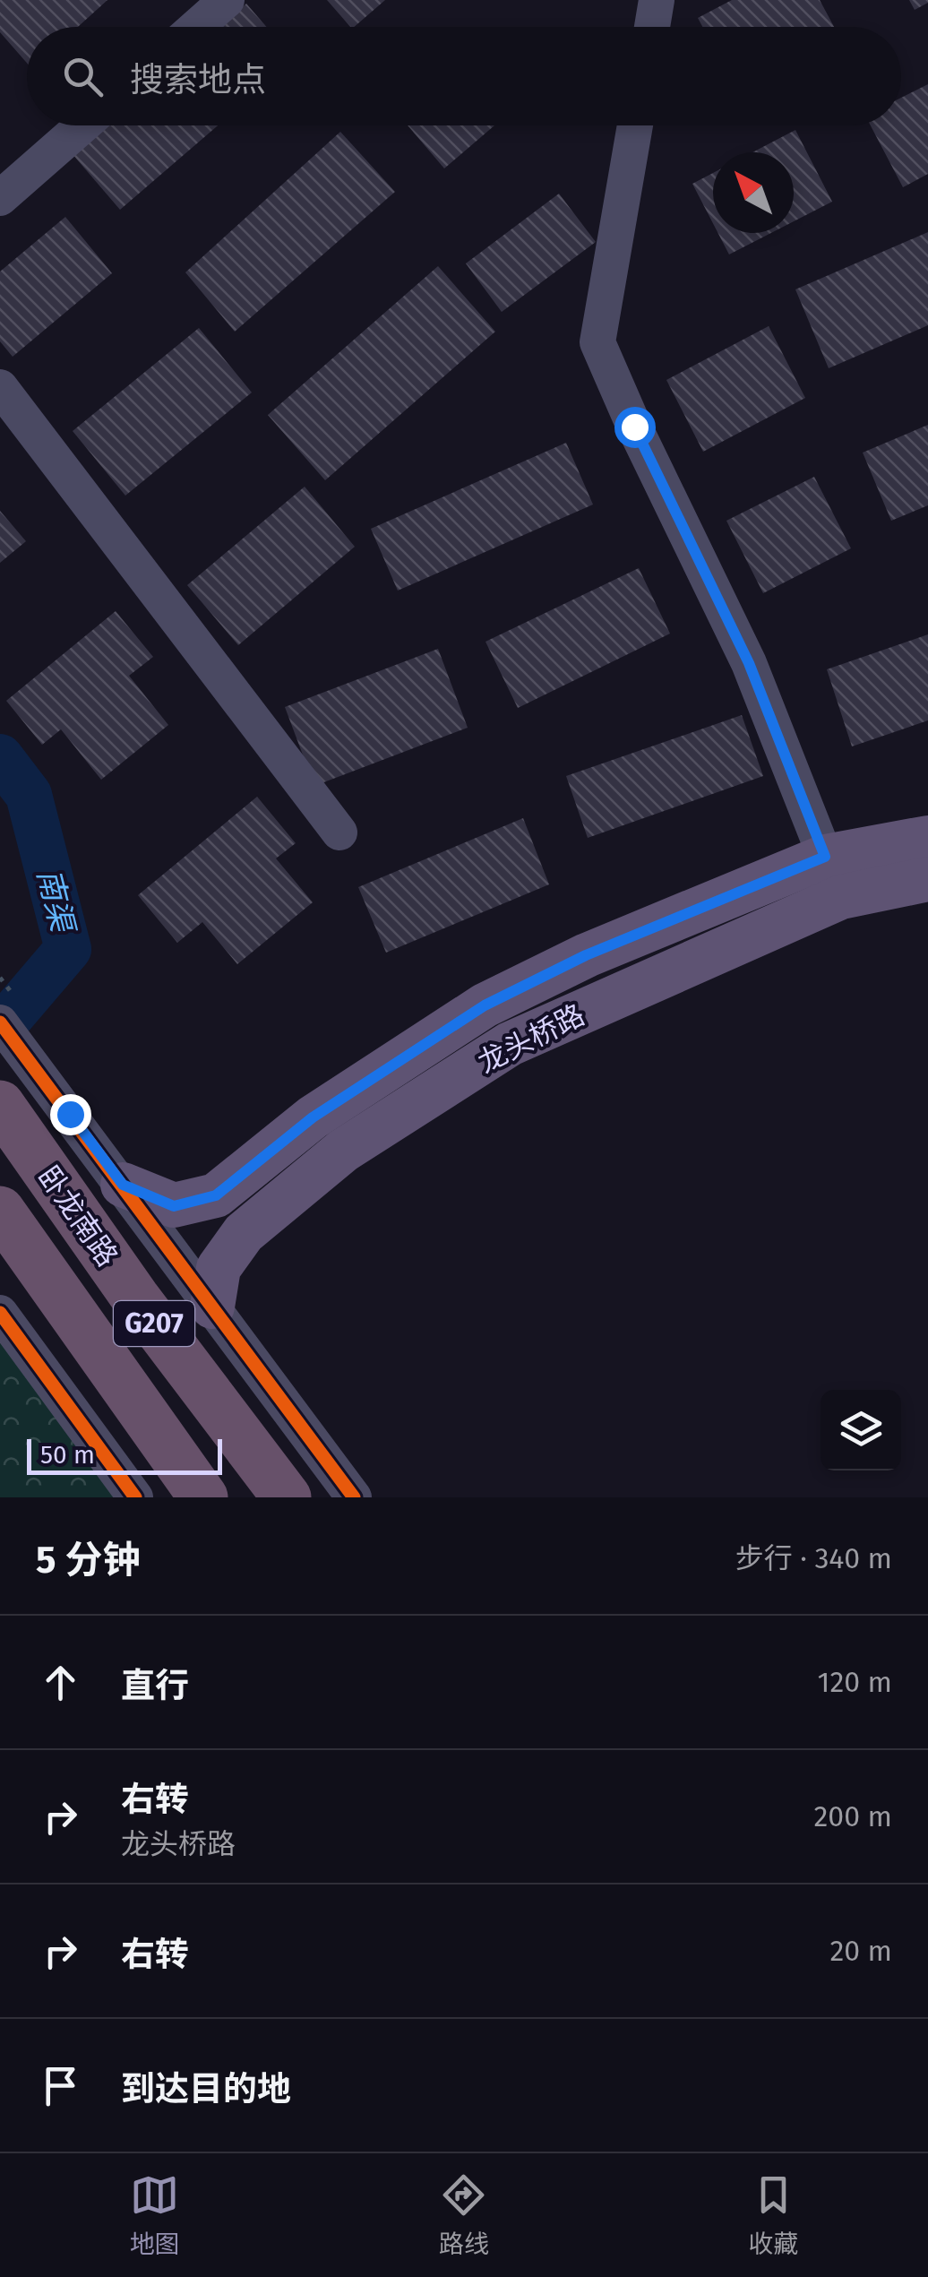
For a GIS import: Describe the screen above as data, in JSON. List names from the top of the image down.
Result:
{
  "streets": {
    "highway": ["卧龙南路", "G207"],
    "main road": ["龙头桥路"]
  },
  "water": ["南渠"],
  "scale_bar": "50 m",
  "north": "top left",
  "page": {
    "search": "搜索地点",
    "scale": "50 m",
    "heading": ["5 分钟", "步行 · 340 m"],
    "list": [
      ["直行", "120 m"],
      ["右转", "龙头桥路", "200 m"],
      ["右转", "20 m"],
      "到达目的地"
    ],
    "nav": ["地图", "路线", "收藏"]
  }
}
